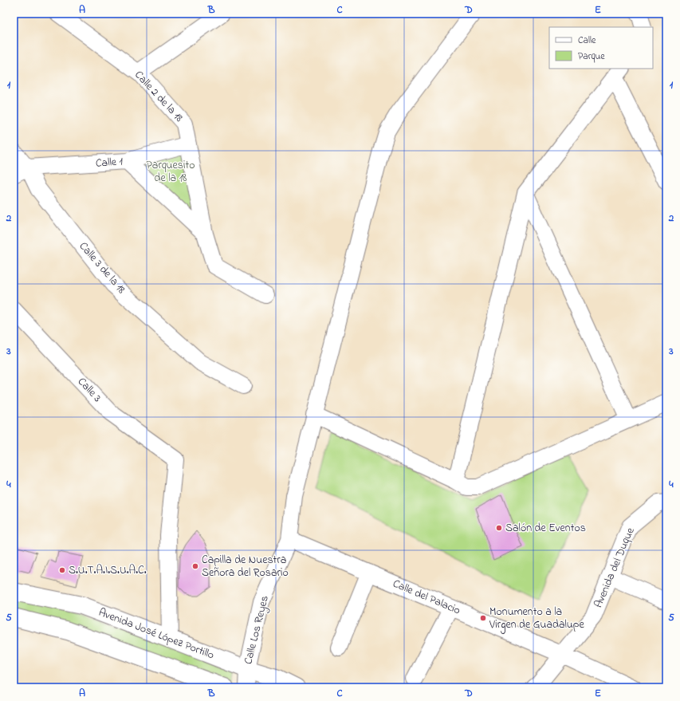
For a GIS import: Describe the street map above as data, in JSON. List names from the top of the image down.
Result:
{
  "streets": {
    "main road": ["Avenida José López Portillo"],
    "street": [
      "Calle 2 de la 18",
      "Calle 1",
      "Calle 3 de la 18",
      "Calle 3",
      "Avenida del Duque",
      "Calle del Palacio",
      "Calle Los Reyes"
    ]
  },
  "crossings": [
    ["Calle 2 de la 18", "Calle 1"],
    ["Calle 1", "Calle 3 de la 18"],
    ["Calle 3", "Avenida José López Portillo"],
    ["Avenida del Duque", "Calle del Palacio"],
    ["Calle del Palacio", "Calle Los Reyes"],
    ["Calle Los Reyes", "Avenida José López Portillo"]
  ],
  "parks": ["Parquesito de la 18"],
  "places": [
    "Salón de Eventos",
    "Capilla de Nuestra Señora del Rosario",
    "S.U.T.A.I.S.U.A.C.",
    "Monumento a la Virgen de Guadalupe"
  ],
  "legend": ["Calle", "Parque"],
  "grid": {
    "columns": [
      "A",
      "B",
      "C",
      "D",
      "E"
    ],
    "rows": [
      "1",
      "2",
      "3",
      "4",
      "5"
    ]
  }
}
